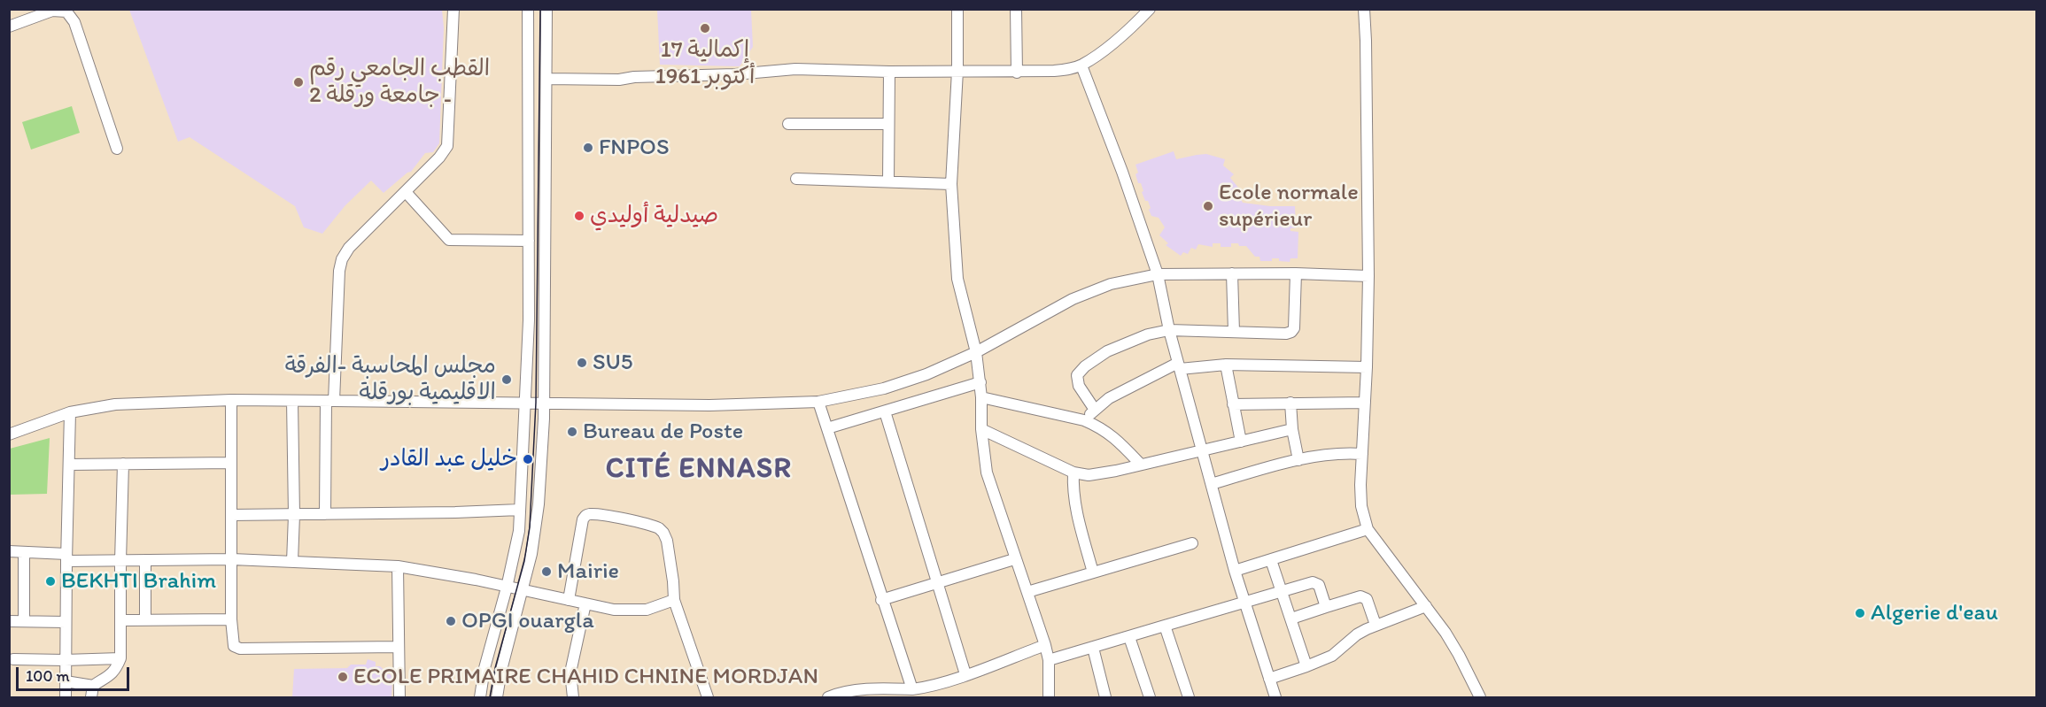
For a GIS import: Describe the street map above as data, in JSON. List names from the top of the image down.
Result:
{
  "districts": ["CITÉ ENNASR"],
  "places": [
    "إكمالية 17 أكتوبر 1961",
    "القطب الجامعي رقم 2 ـ جامعة ورقلة",
    "FNPOS",
    "Ecole normale supérieur",
    "صيدلية أوليدي",
    "SU5",
    "مجلس المحاسبة -الفرقة الاقليمية بورقلة",
    "Bureau de Poste",
    "خليل عبد القادر",
    "Mairie",
    "BEKHTI Brahim",
    "Algerie d'eau",
    "OPGI ouargla",
    "ECOLE PRIMAIRE CHAHID CHNINE MORDJAN"
  ],
  "scale_bar": "100 m"
}
